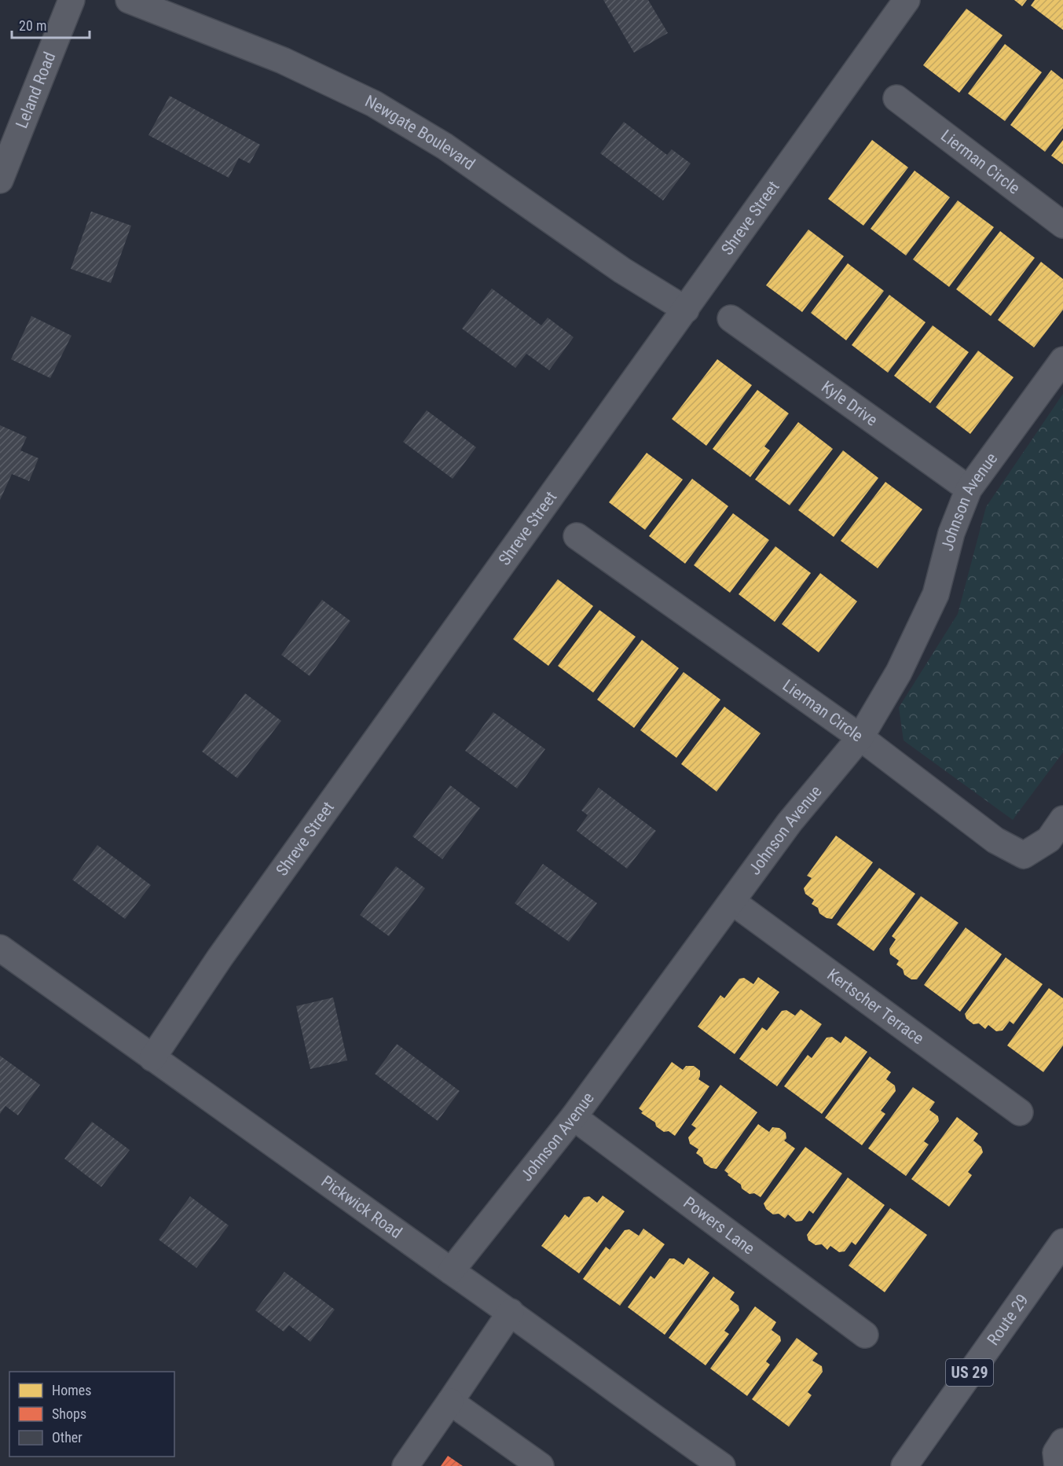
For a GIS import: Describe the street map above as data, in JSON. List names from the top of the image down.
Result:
{
  "streets": {
    "main road": ["Route 29", "US 29"],
    "street": [
      "Leland Road",
      "Newgate Boulevard",
      "Lierman Circle",
      "Shreve Street",
      "Kyle Drive",
      "Johnson Avenue",
      "Kertscher Terrace",
      "Pickwick Road",
      "Powers Lane"
    ]
  },
  "crossings": [
    ["Newgate Boulevard", "Shreve Street"],
    ["Lierman Circle", "Johnson Avenue"],
    ["Shreve Street", "Pickwick Road"],
    ["Kyle Drive", "Johnson Avenue"],
    ["Johnson Avenue", "Kertscher Terrace"],
    ["Johnson Avenue", "Pickwick Road"],
    ["Johnson Avenue", "Powers Lane"]
  ],
  "legend": ["Homes", "Shops", "Other"],
  "scale_bar": "20 m"
}
